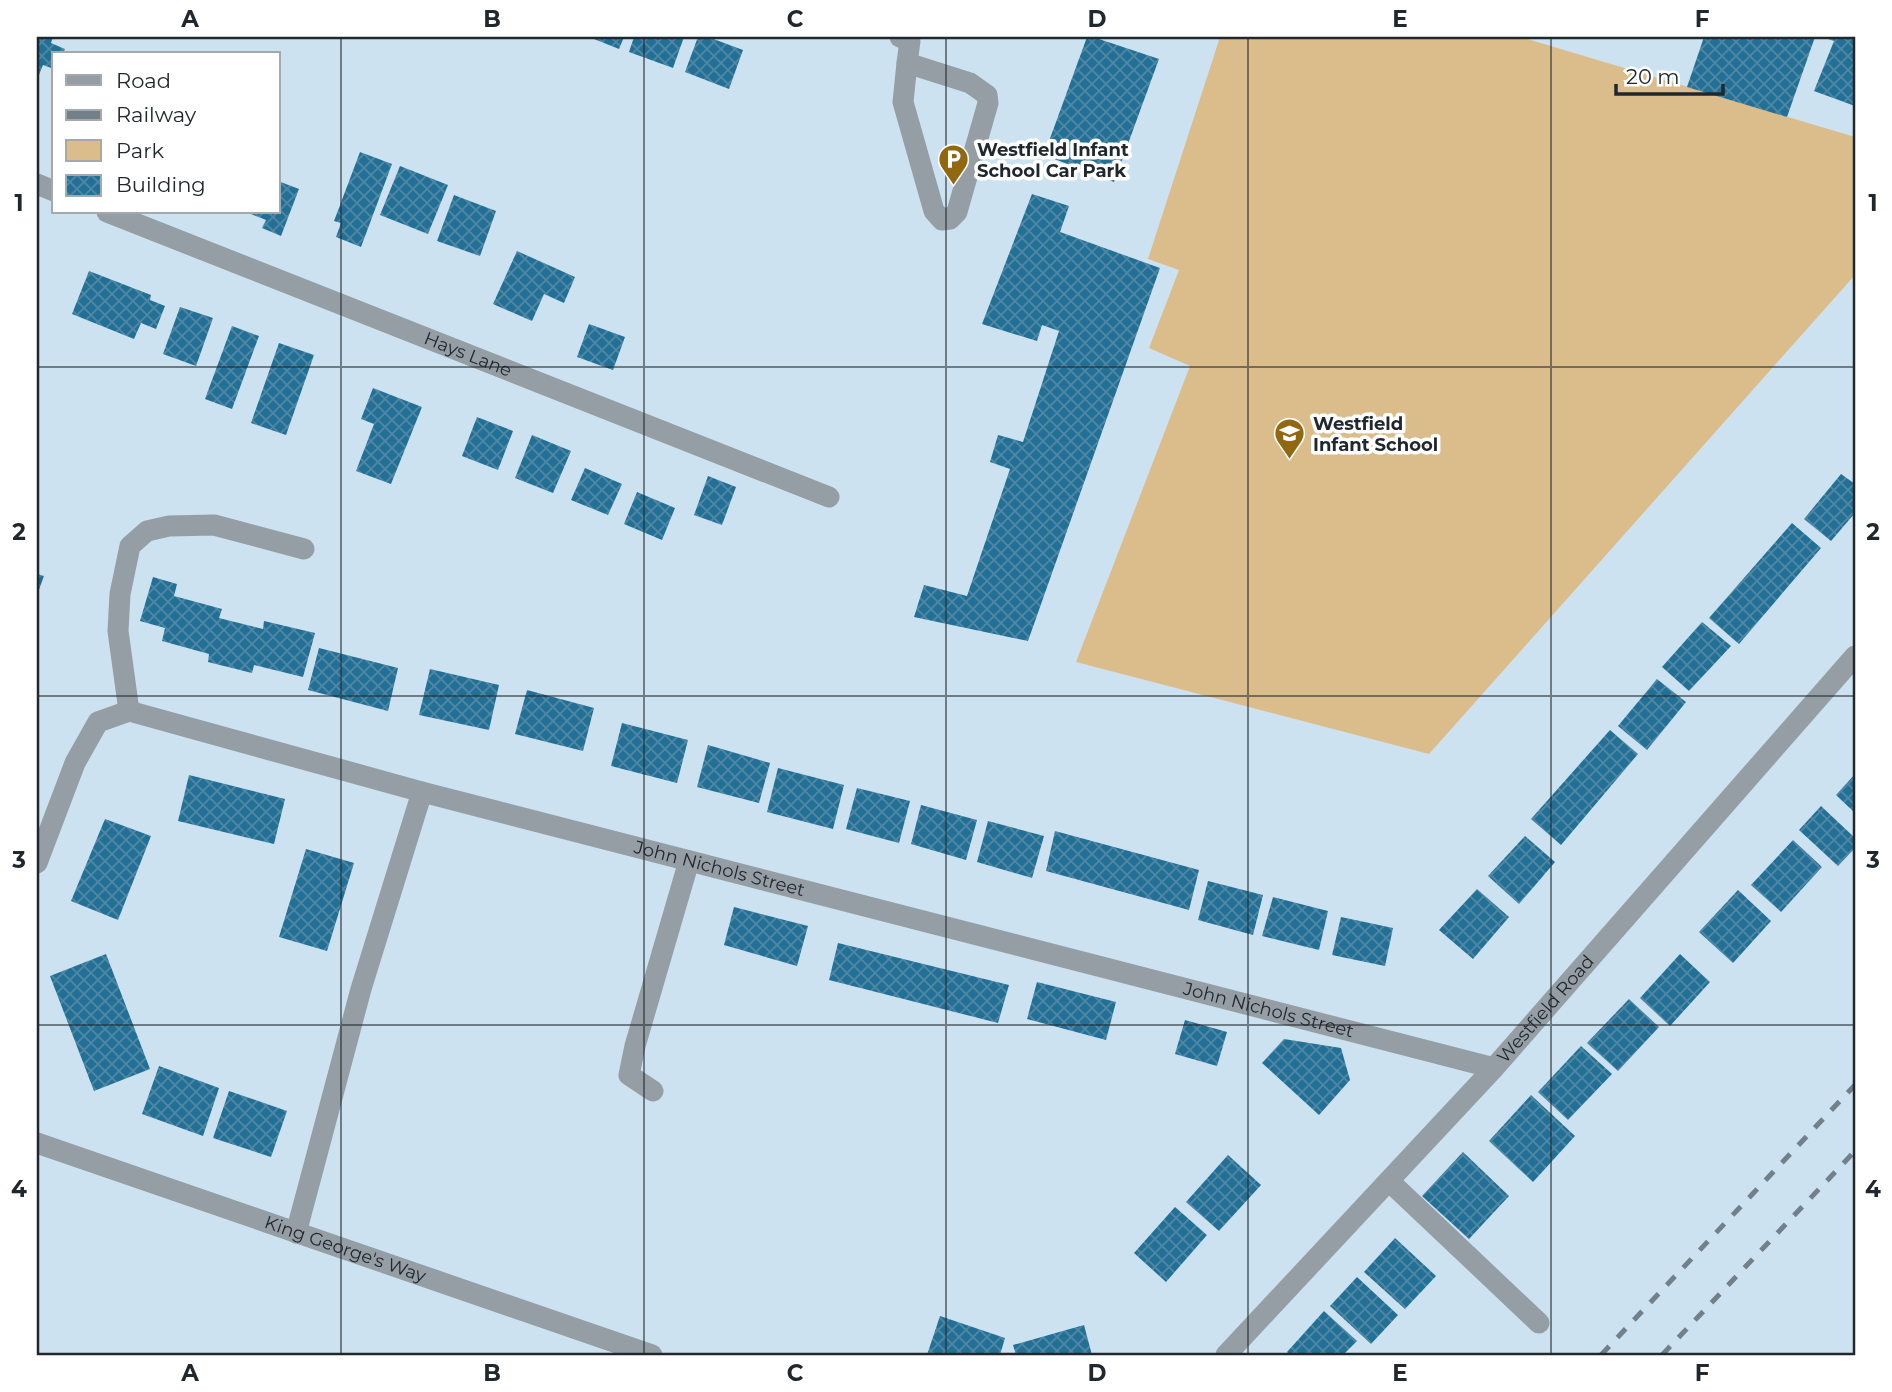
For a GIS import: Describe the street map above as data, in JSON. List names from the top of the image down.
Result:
{
  "streets": {
    "street": [
      "Hays Lane",
      "John Nichols Street",
      "Westfield Road",
      "King George's Way"
    ]
  },
  "crossings": [
    ["John Nichols Street", "Westfield Road"]
  ],
  "places": {
    "parking": ["Westfield Infant School Car Park"],
    "school or university": ["Westfield Infant School"]
  },
  "legend": [
    "Road",
    "Railway",
    "Park",
    "Building"
  ],
  "scale_bar": "20 m",
  "grid": {
    "columns": [
      "A",
      "B",
      "C",
      "D",
      "E",
      "F"
    ],
    "rows": [
      "1",
      "2",
      "3",
      "4"
    ]
  }
}
